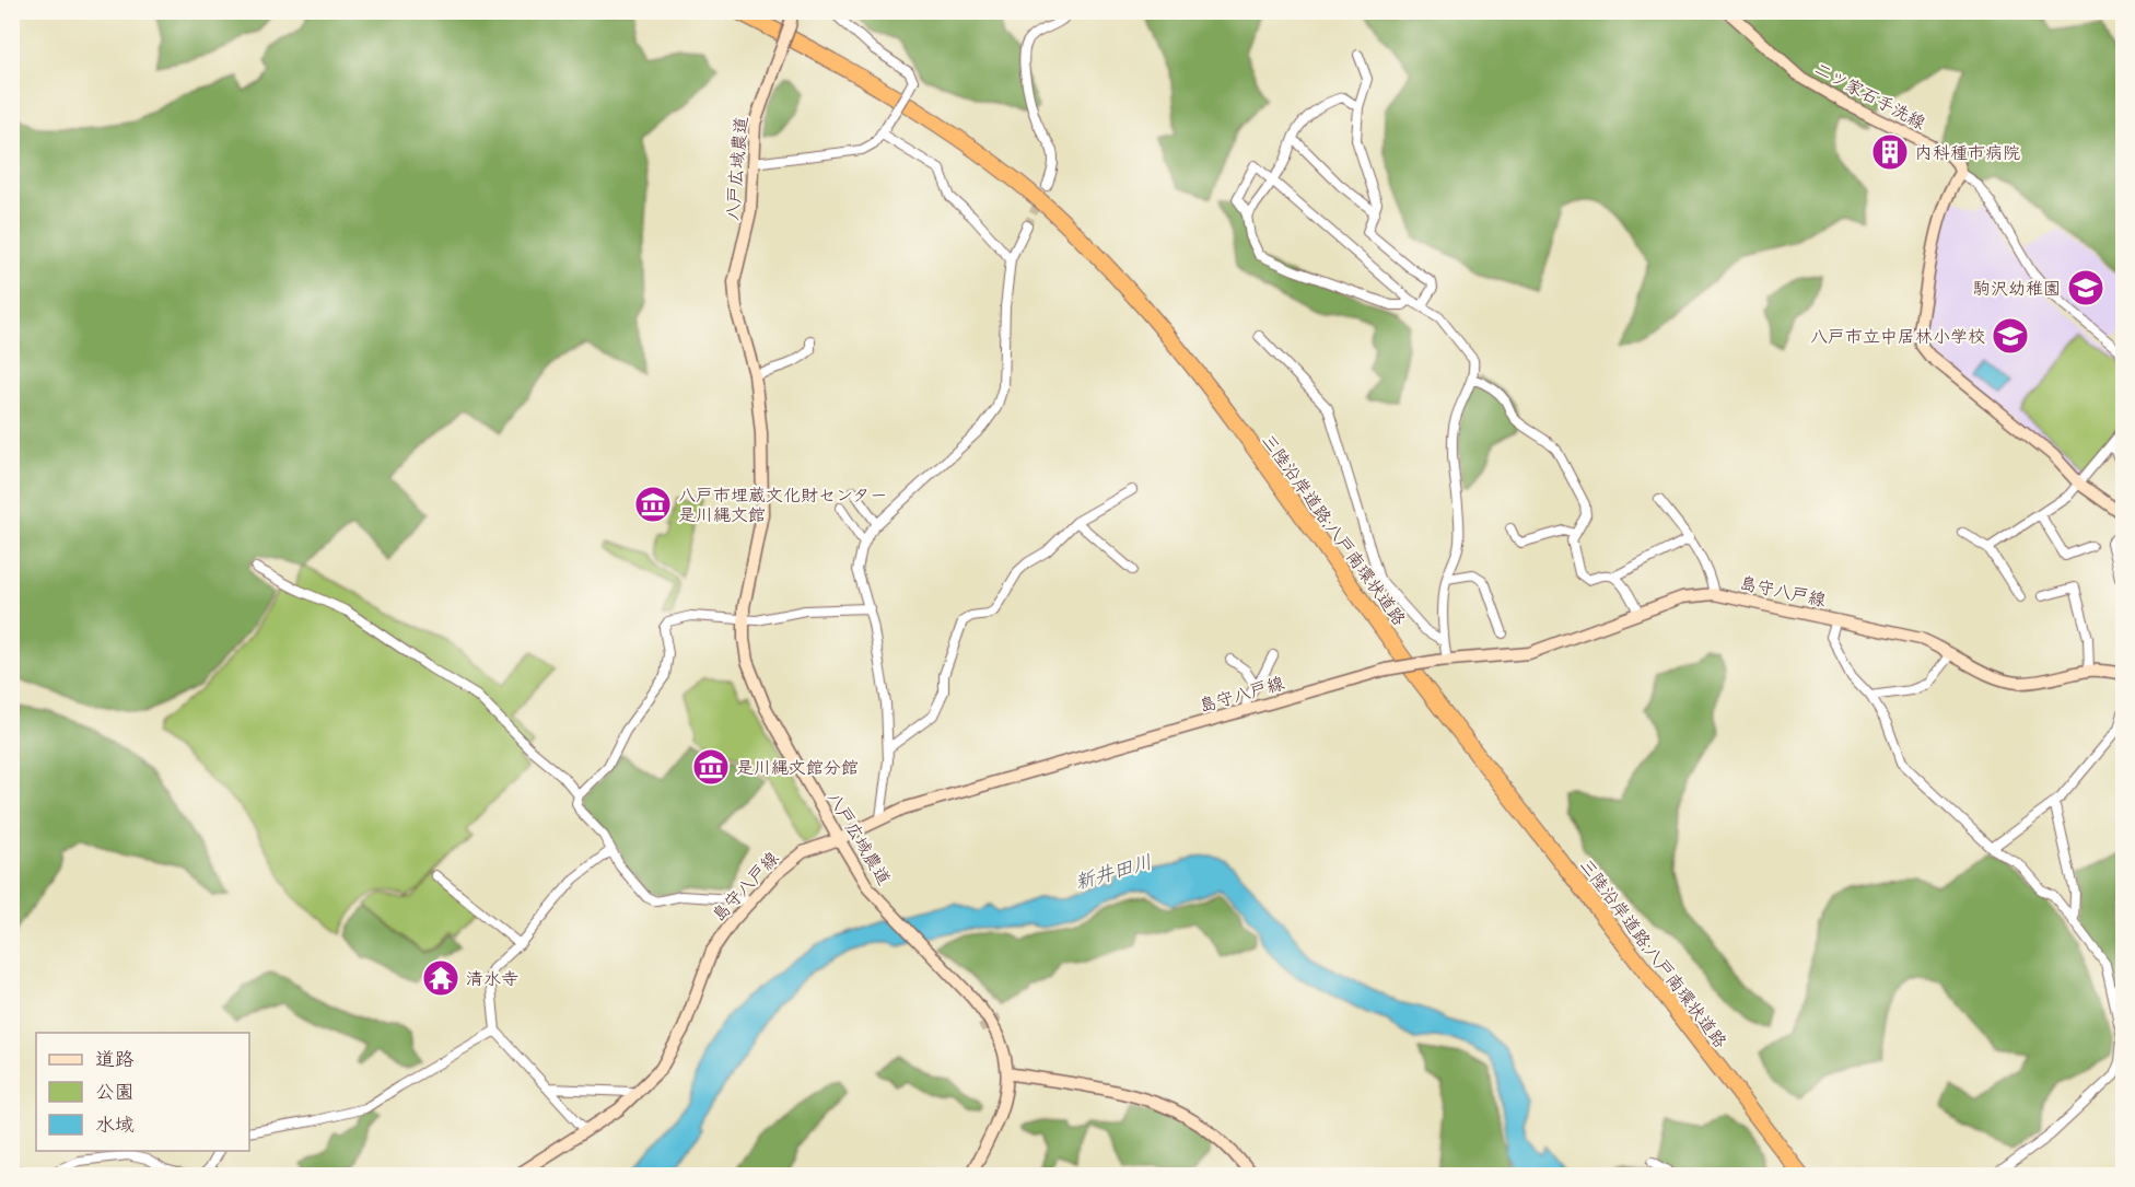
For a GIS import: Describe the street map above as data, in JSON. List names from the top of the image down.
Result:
{
  "streets": {
    "highway": ["三陸沿岸道路;八戸南環状道路"],
    "street": ["二ツ家石手洗線", "八戸広域農道", "島守八戸線"]
  },
  "crossings": [
    ["八戸広域農道", "島守八戸線"]
  ],
  "water": ["新井田川"],
  "places": {
    "building": ["内科種市病院"],
    "school or university": ["駒沢幼稚園", "八戸市立中居林小学校"],
    "museum": ["八戸市埋蔵文化財センター 是川縄文館", "是川縄文館分館"],
    "temple": ["清水寺"]
  },
  "legend": ["道路", "公園", "水域"]
}
